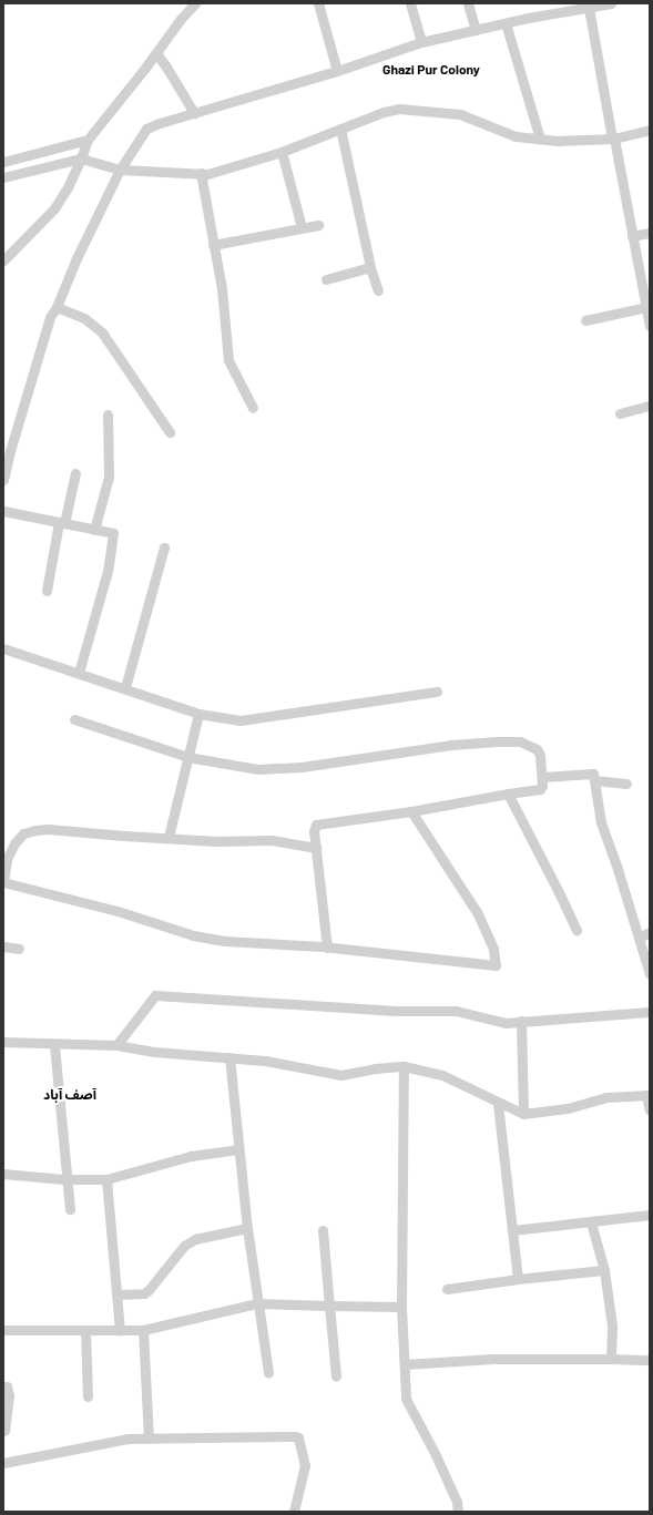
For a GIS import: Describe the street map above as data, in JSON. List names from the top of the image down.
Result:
{
  "districts": ["Ghazi Pur Colony", "آصف آباد"]
}
